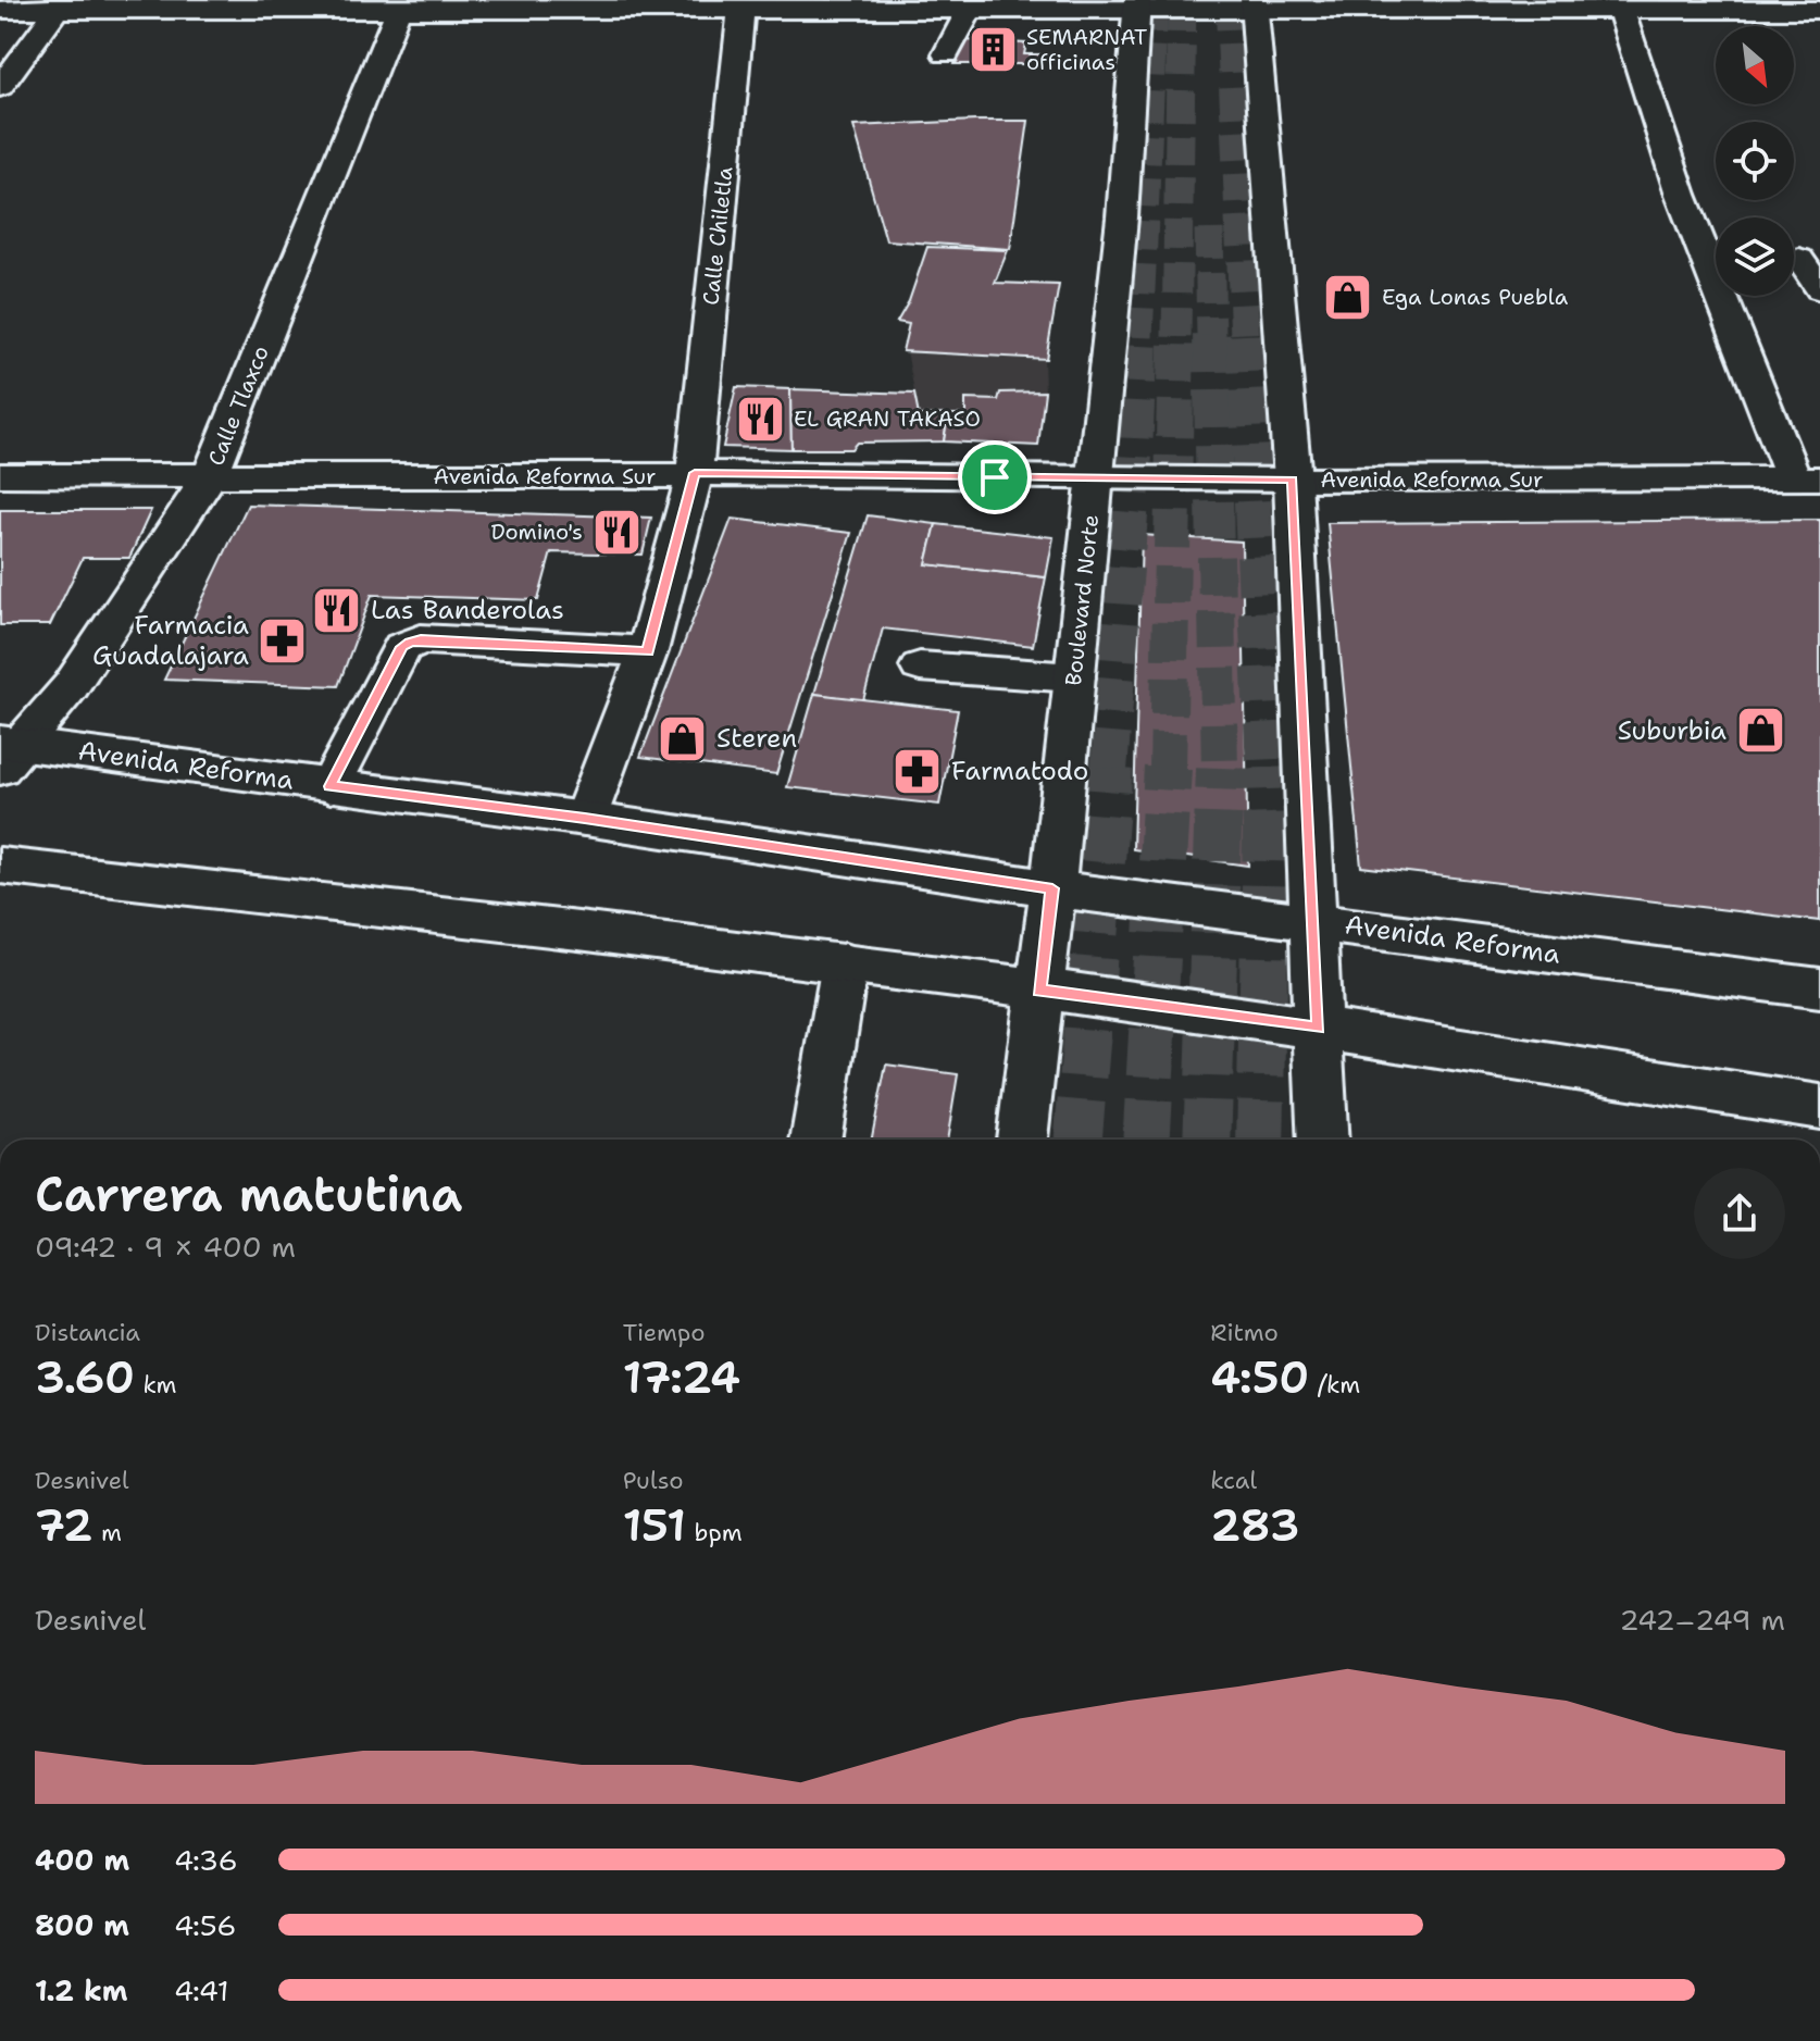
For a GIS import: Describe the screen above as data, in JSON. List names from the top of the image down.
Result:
{
  "streets": {
    "street": [
      "Calle Chiletla",
      "Calle Tlaxco",
      "Avenida Reforma Sur",
      "Boulevard Norte",
      "Avenida Reforma"
    ]
  },
  "crossings": [
    ["Calle Chiletla", "Avenida Reforma Sur"],
    ["Calle Chiletla", "Avenida Reforma"],
    ["Calle Tlaxco", "Avenida Reforma Sur"],
    ["Calle Tlaxco", "Avenida Reforma"],
    ["Avenida Reforma Sur", "Boulevard Norte"],
    ["Boulevard Norte", "Avenida Reforma"]
  ],
  "places": {
    "building": ["SEMARNAT officinas"],
    "shop": ["Ega Lonas Puebla", "Suburbia", "Steren"],
    "restaurant": ["EL GRAN TAKASO", "Domino's", "Las Banderolas"],
    "pharmacy": ["Farmacia Guadalajara", "Farmatodo"]
  },
  "north": "bottom right",
  "page": {
    "heading": ["Carrera matutina", "09:42 · 9 × 400 m"],
    "stats": [
      ["Distancia", "3.60 km"],
      ["Tiempo", "17:24"],
      ["Ritmo", "4:50 /km"],
      ["Desnivel", "72 m"],
      ["Pulso", "151 bpm"],
      ["kcal", "283"]
    ],
    "chart": ["Desnivel", "242–249 m"],
    "list": [
      {
        "name": "400 m",
        "note": "4:36"
      },
      {
        "name": "800 m",
        "note": "4:56"
      },
      {
        "name": "1.2 km",
        "note": "4:41"
      }
    ]
  }
}
